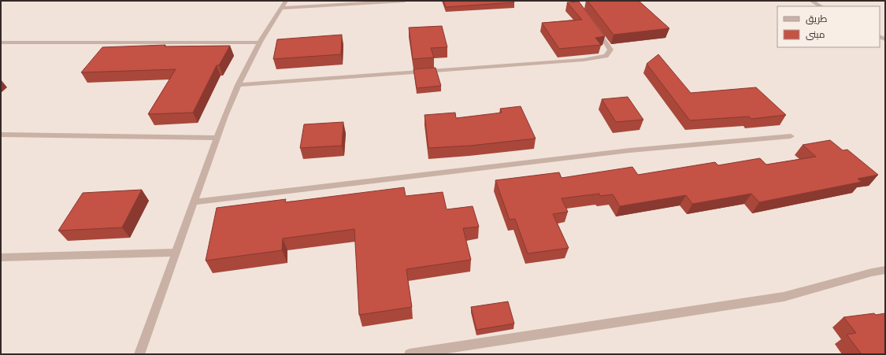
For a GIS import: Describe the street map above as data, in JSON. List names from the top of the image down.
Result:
{
  "legend": ["طريق", "مبنى"]
}
